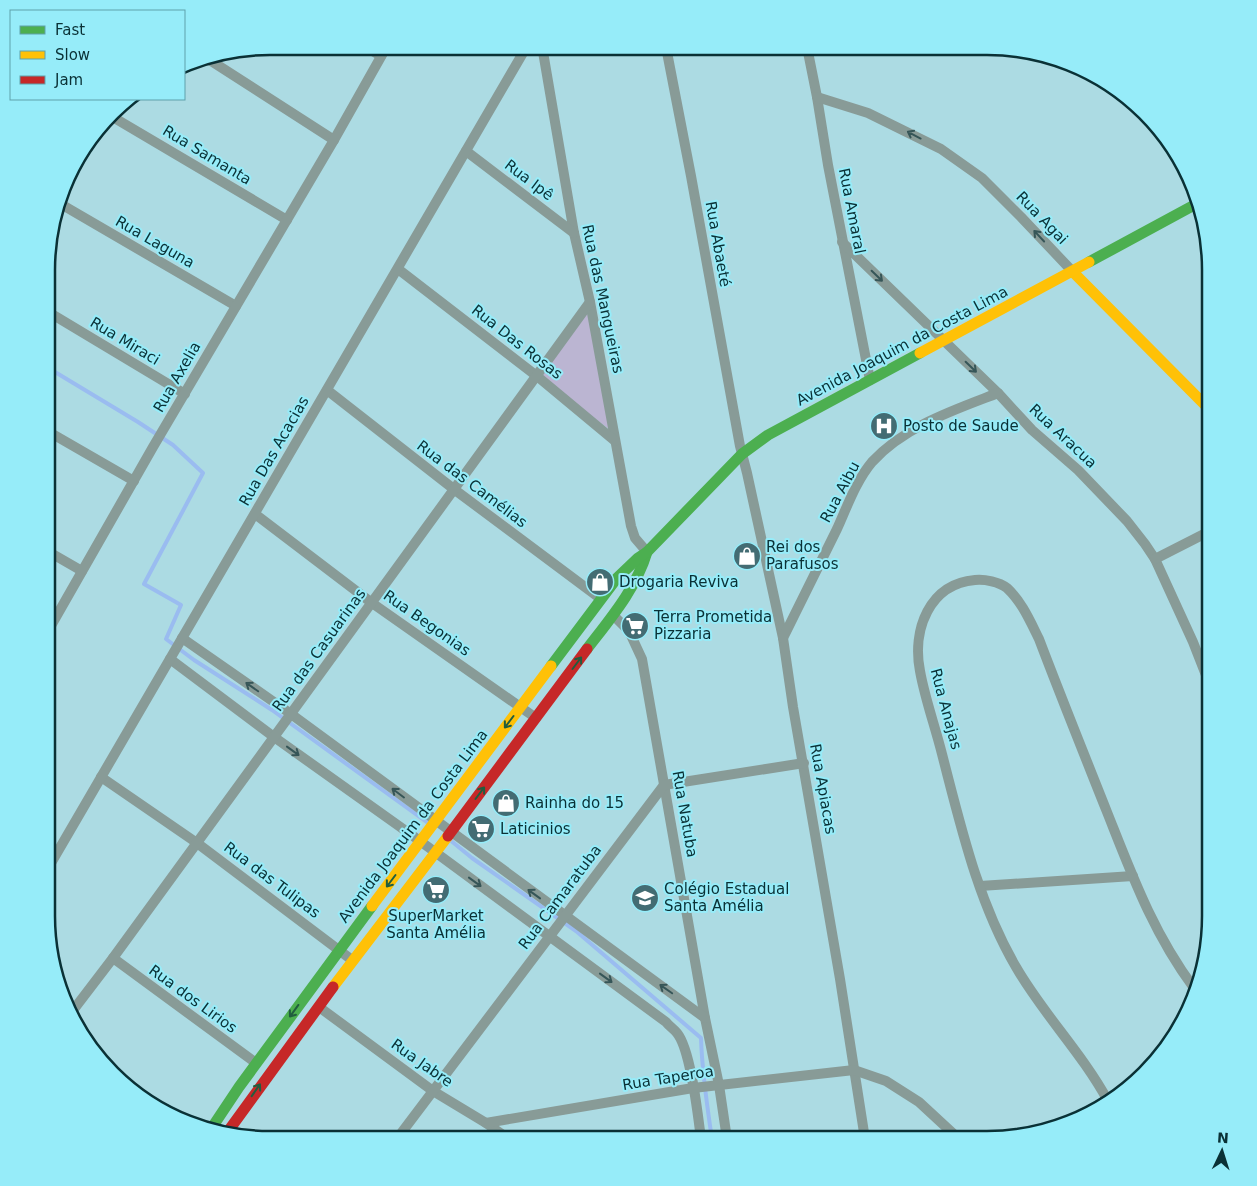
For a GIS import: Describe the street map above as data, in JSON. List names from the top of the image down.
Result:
{
  "streets": {
    "main road": ["Rua Agai", "Avenida Joaquim da Costa Lima"],
    "street": [
      "Rua Samanta",
      "Rua Ipê",
      "Rua Amaral",
      "Rua Laguna",
      "Rua Abaeté",
      "Rua das Mangueiras",
      "Rua Miraci",
      "Rua Das Rosas",
      "Rua Axelia",
      "Rua Aracua",
      "Rua Das Acacias",
      "Rua das Camélias",
      "Rua Aibu",
      "Rua Begonias",
      "Rua das Casuarinas",
      "Rua Anajas",
      "Rua Apiacas",
      "Rua Natuba",
      "Rua das Tulipas",
      "Rua Camaratuba",
      "Rua dos Lirios",
      "Rua Jabre",
      "Rua Taperoa"
    ]
  },
  "crossings": [
    ["Rua Samanta", "Rua Axelia"],
    ["Rua Ipê", "Rua das Mangueiras"],
    ["Rua Ipê", "Rua Das Acacias"],
    ["Rua Amaral", "Rua Agai"],
    ["Rua Amaral", "Avenida Joaquim da Costa Lima"],
    ["Rua Amaral", "Rua Aracua"],
    ["Rua Agai", "Avenida Joaquim da Costa Lima"],
    ["Rua Laguna", "Rua Axelia"],
    ["Rua Abaeté", "Avenida Joaquim da Costa Lima"],
    ["Rua Abaeté", "Rua Apiacas"],
    ["Rua das Mangueiras", "Rua Das Rosas"],
    ["Rua das Mangueiras", "Avenida Joaquim da Costa Lima"],
    ["Rua das Mangueiras", "Rua das Casuarinas"],
    ["Rua Miraci", "Rua Axelia"],
    ["Rua Das Rosas", "Rua Das Acacias"],
    ["Rua Das Rosas", "Rua das Casuarinas"],
    ["Avenida Joaquim da Costa Lima", "Rua Aracua"],
    ["Avenida Joaquim da Costa Lima", "Rua das Camélias"],
    ["Avenida Joaquim da Costa Lima", "Rua Begonias"],
    ["Avenida Joaquim da Costa Lima", "Rua Apiacas"],
    ["Avenida Joaquim da Costa Lima", "Rua Natuba"],
    ["Avenida Joaquim da Costa Lima", "Rua das Tulipas"],
    ["Avenida Joaquim da Costa Lima", "Rua dos Lirios"],
    ["Avenida Joaquim da Costa Lima", "Rua Jabre"],
    ["Rua Aracua", "Rua Aibu"],
    ["Rua Das Acacias", "Rua das Camélias"],
    ["Rua Das Acacias", "Rua Begonias"],
    ["Rua das Camélias", "Rua das Casuarinas"],
    ["Rua Aibu", "Rua Apiacas"],
    ["Rua Begonias", "Rua das Casuarinas"],
    ["Rua das Casuarinas", "Rua das Tulipas"],
    ["Rua das Casuarinas", "Rua dos Lirios"],
    ["Rua Apiacas", "Rua Taperoa"],
    ["Rua Natuba", "Rua Camaratuba"],
    ["Rua Natuba", "Rua Taperoa"],
    ["Rua Camaratuba", "Rua Jabre"],
    ["Rua Jabre", "Rua Taperoa"]
  ],
  "one_way": ["Rua Agai", "Rua Aracua"],
  "places": {
    "hospital": ["Posto de Saude"],
    "shop": ["Rei dos Parafusos", "Drogaria Reviva", "Rainha do 15"],
    "supermarket": ["Terra Prometida Pizzaria", "Laticinios", "SuperMarket Santa Amélia"],
    "school or university": ["Colégio Estadual Santa Amélia"]
  },
  "legend": ["Fast", "Slow", "Jam"],
  "north": "top"
}
